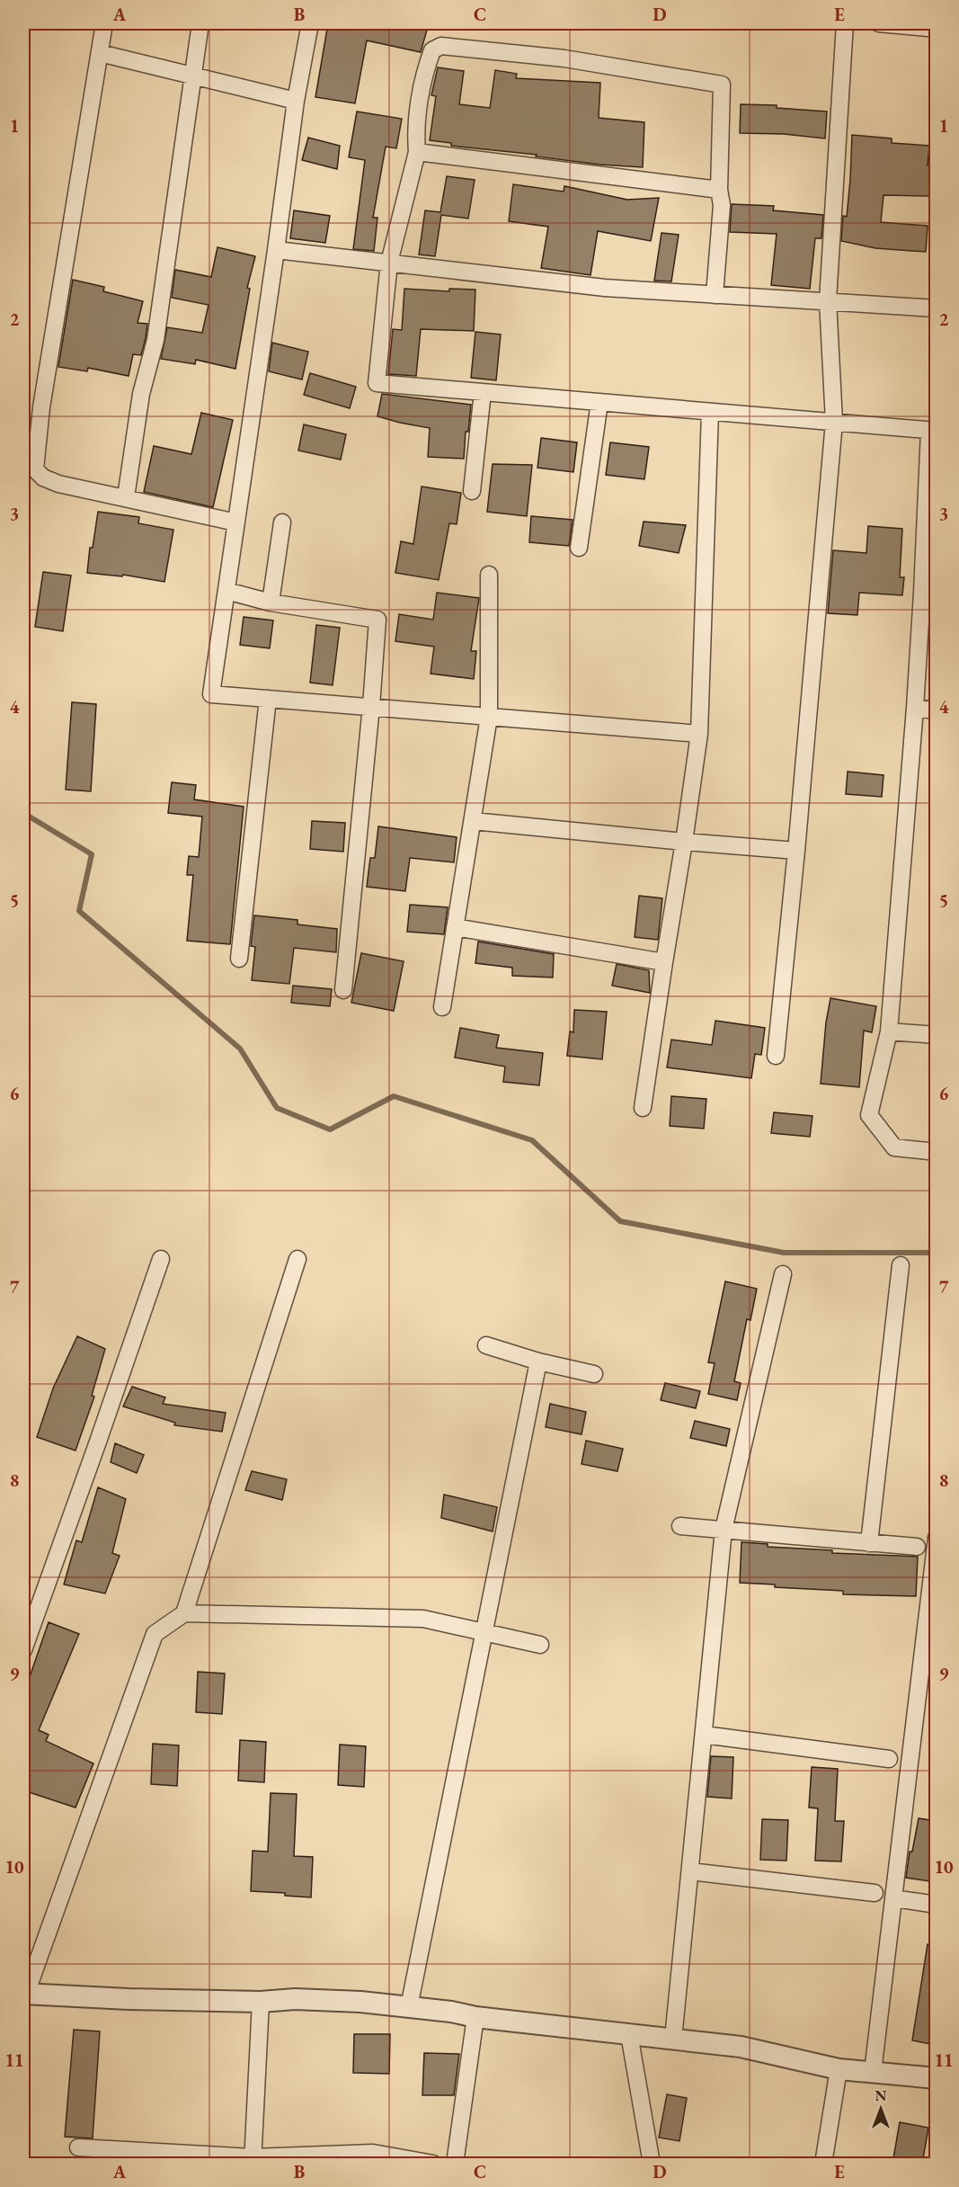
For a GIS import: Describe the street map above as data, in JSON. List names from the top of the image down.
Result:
{
  "north": "top",
  "grid": {
    "columns": [
      "A",
      "B",
      "C",
      "D",
      "E"
    ],
    "rows": [
      "1",
      "2",
      "3",
      "4",
      "5",
      "6",
      "7",
      "8",
      "9",
      "10",
      "11"
    ]
  }
}
